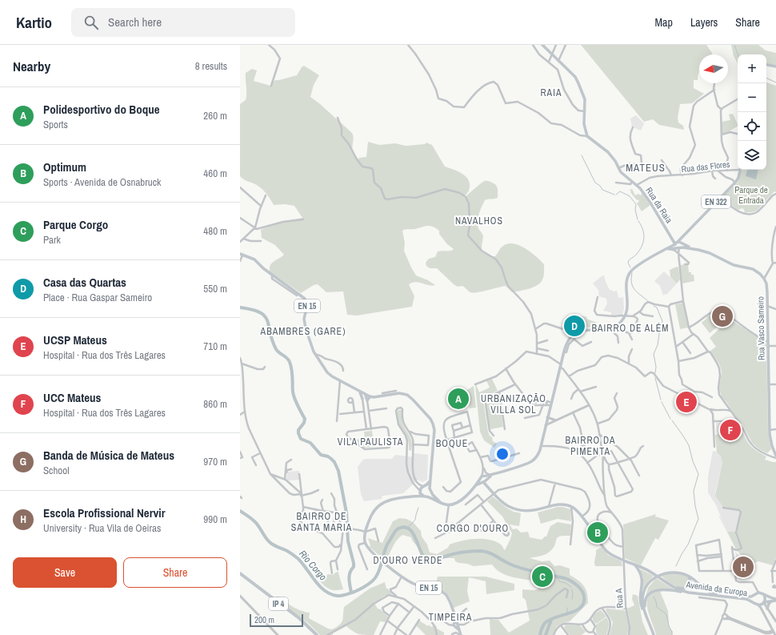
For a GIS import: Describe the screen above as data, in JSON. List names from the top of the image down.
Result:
{
  "streets": {
    "highway": ["IP 4"],
    "main road": [
      "EN 322",
      "Rua da Raia",
      "EN 15",
      "Rua Vasco Sameiro",
      "Avenida da Europa"
    ],
    "street": ["Rua das Flores", "Rua A"]
  },
  "crossings": [
    ["Rua das Flores", "Rua da Raia"]
  ],
  "districts": [
    "RAIA",
    "MATEUS",
    "NAVALHOS",
    "BAIRRO DE ALÉM",
    "ABAMBRES (GARE)",
    "URBANIZAÇÃO VILLA SOL",
    "BAIRRO DA PIMENTA",
    "VILA PAULISTA",
    "BOQUE",
    "BAIRRO DE SANTA MARIA",
    "CORGO D'OURO",
    "D'OURO VERDE",
    "TIMPEIRA"
  ],
  "water": ["Rio Corgo"],
  "parks": ["Parque de Entrada"],
  "scale_bar": "200 m",
  "north": "left",
  "page": {
    "header": "Kartio",
    "search": "Search here",
    "nav": ["Map", "Layers", "Share"],
    "heading": ["Nearby", "8 results"],
    "map_buttons": ["+", "−"],
    "list": [
      {
        "mark": "A",
        "name": "Polidesportivo do Boque",
        "note": "Sports",
        "value": "260 m"
      },
      {
        "mark": "B",
        "name": "Optimum",
        "note": "Sports · Avenida de Osnabruck",
        "value": "460 m"
      },
      {
        "mark": "C",
        "name": "Parque Corgo",
        "note": "Park",
        "value": "480 m"
      },
      {
        "mark": "D",
        "name": "Casa das Quartas",
        "note": "Place · Rua Gaspar Sameiro",
        "value": "550 m"
      },
      {
        "mark": "E",
        "name": "UCSP Mateus",
        "note": "Hospital · Rua dos Três Lagares",
        "value": "710 m"
      },
      {
        "mark": "F",
        "name": "UCC Mateus",
        "note": "Hospital · Rua dos Três Lagares",
        "value": "860 m"
      },
      {
        "mark": "G",
        "name": "Banda de Música de Mateus",
        "note": "School",
        "value": "970 m"
      },
      {
        "mark": "H",
        "name": "Escola Profissional Nervir",
        "note": "University · Rua Vila de Oeiras",
        "value": "990 m"
      }
    ],
    "pins": [
      "G",
      "D",
      "A",
      "E",
      "F",
      "B",
      "H",
      "C"
    ],
    "buttons": ["Save", "Share"],
    "scale": "200 m"
  }
}
